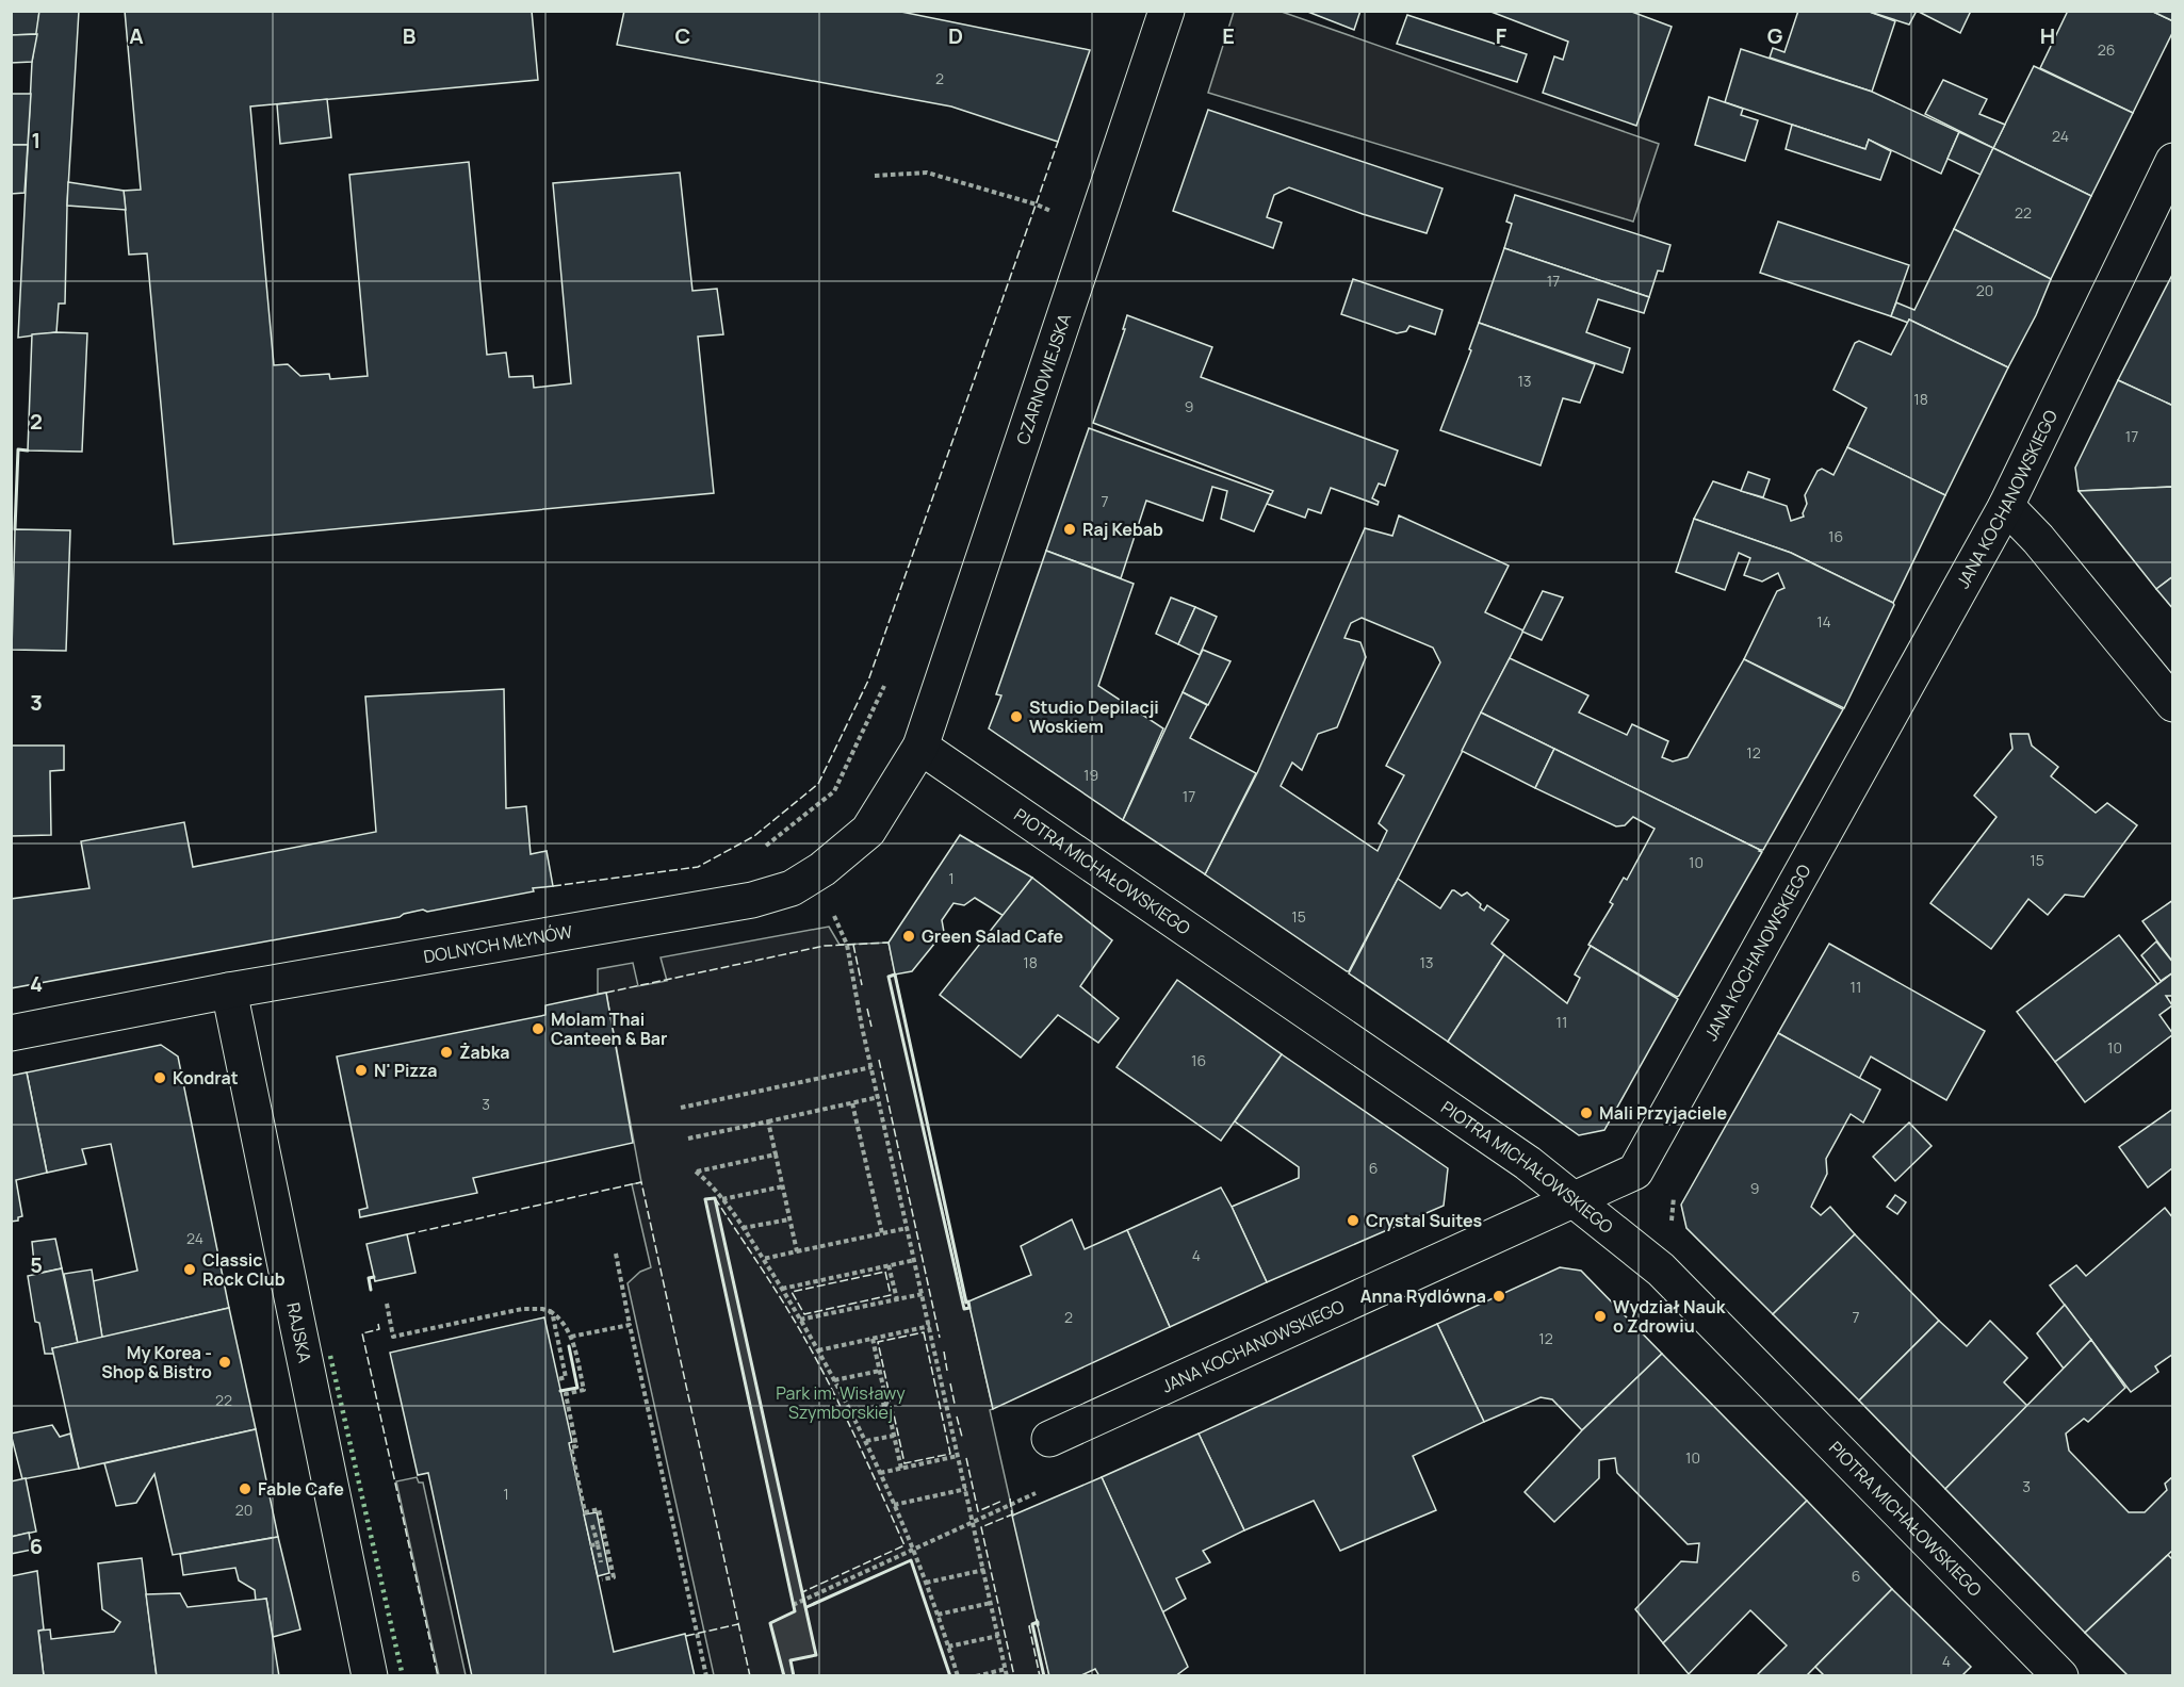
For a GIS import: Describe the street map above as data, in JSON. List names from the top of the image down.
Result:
{
  "streets": {
    "street": [
      "CZARNOWIEJSKA",
      "JANA KOCHANOWSKIEGO",
      "PIOTRA MICHAŁOWSKIEGO",
      "DOLNYCH MŁYNÓW",
      "RAJSKA"
    ]
  },
  "crossings": [
    ["CZARNOWIEJSKA", "PIOTRA MICHAŁOWSKIEGO"],
    ["CZARNOWIEJSKA", "DOLNYCH MŁYNÓW"],
    ["JANA KOCHANOWSKIEGO", "PIOTRA MICHAŁOWSKIEGO"],
    ["PIOTRA MICHAŁOWSKIEGO", "DOLNYCH MŁYNÓW"],
    ["DOLNYCH MŁYNÓW", "RAJSKA"]
  ],
  "parks": ["Park im. Wisławy Szymborskiej"],
  "places": [
    "Raj Kebab",
    "Studio Depilacji Woskiem",
    "Green Salad Cafe",
    "Molam Thai Canteen & Bar",
    "Żabka",
    "N' Pizza",
    "Kondrat",
    "Mali Przyjaciele",
    "Crystal Suites",
    "Classic Rock Club",
    "Anna Rydlówna",
    "Wydział Nauk o Zdrowiu",
    "My Korea - Shop & Bistro",
    "Fable Cafe"
  ],
  "house_numbers": [
    "26",
    "2",
    "24",
    "22",
    "17",
    "20",
    "13",
    "18",
    "9",
    "17",
    "7",
    "16",
    "14",
    "12",
    "19",
    "17",
    "15",
    "10",
    "1",
    "15",
    "18",
    "13",
    "11",
    "11",
    "10",
    "16",
    "3",
    "6",
    "9",
    "24",
    "4",
    "2",
    "7",
    "12",
    "22",
    "10",
    "3",
    "1",
    "20",
    "6",
    "4"
  ],
  "grid": {
    "columns": [
      "A",
      "B",
      "C",
      "D",
      "E",
      "F",
      "G",
      "H"
    ],
    "rows": [
      "1",
      "2",
      "3",
      "4",
      "5",
      "6"
    ]
  }
}
